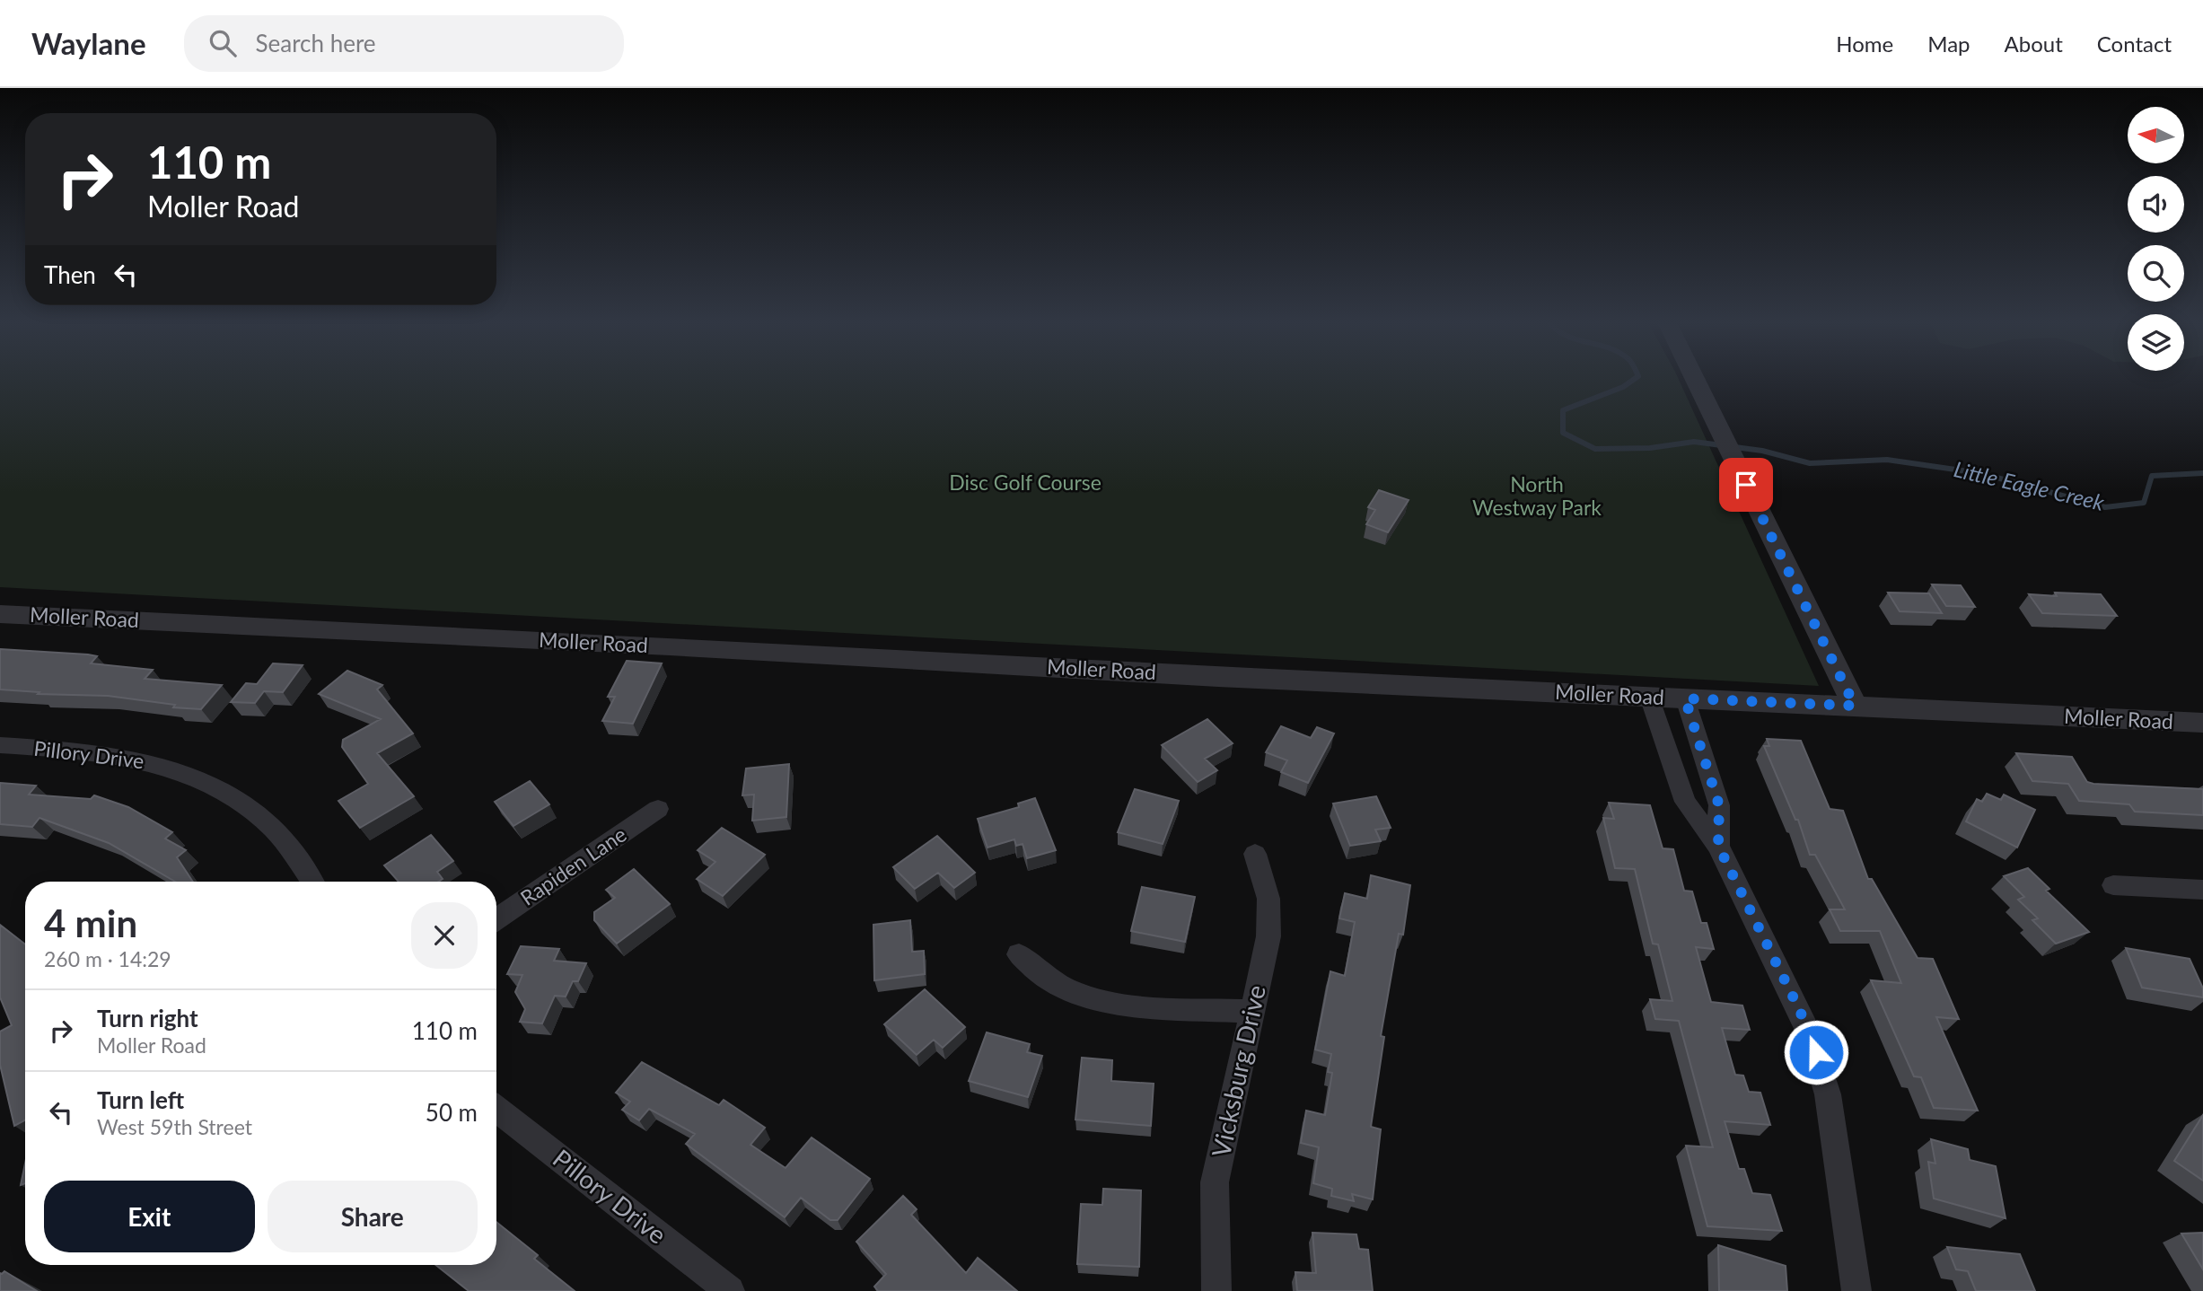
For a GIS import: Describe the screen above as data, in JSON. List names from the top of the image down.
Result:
{
  "streets": {
    "street": [
      "Moller Road",
      "Pillory Drive",
      "Rapiden Lane",
      "Vicksburg Drive"
    ]
  },
  "water": ["Little Eagle Creek"],
  "parks": ["Disc Golf Course", "North Westway Park"],
  "north": "left",
  "page": {
    "header": "Waylane",
    "search": "Search here",
    "nav": [
      "Home",
      "Map",
      "About",
      "Contact"
    ],
    "turn": ["110 m", "Moller Road"],
    "then": "Then",
    "heading": ["4 min", "260 m · 14:29"],
    "list": [
      {
        "name": "Turn right",
        "note": "Moller Road",
        "value": "110 m"
      },
      {
        "name": "Turn left",
        "note": "West 59th Street",
        "value": "50 m"
      }
    ],
    "buttons": ["Exit", "Share"]
  }
}
